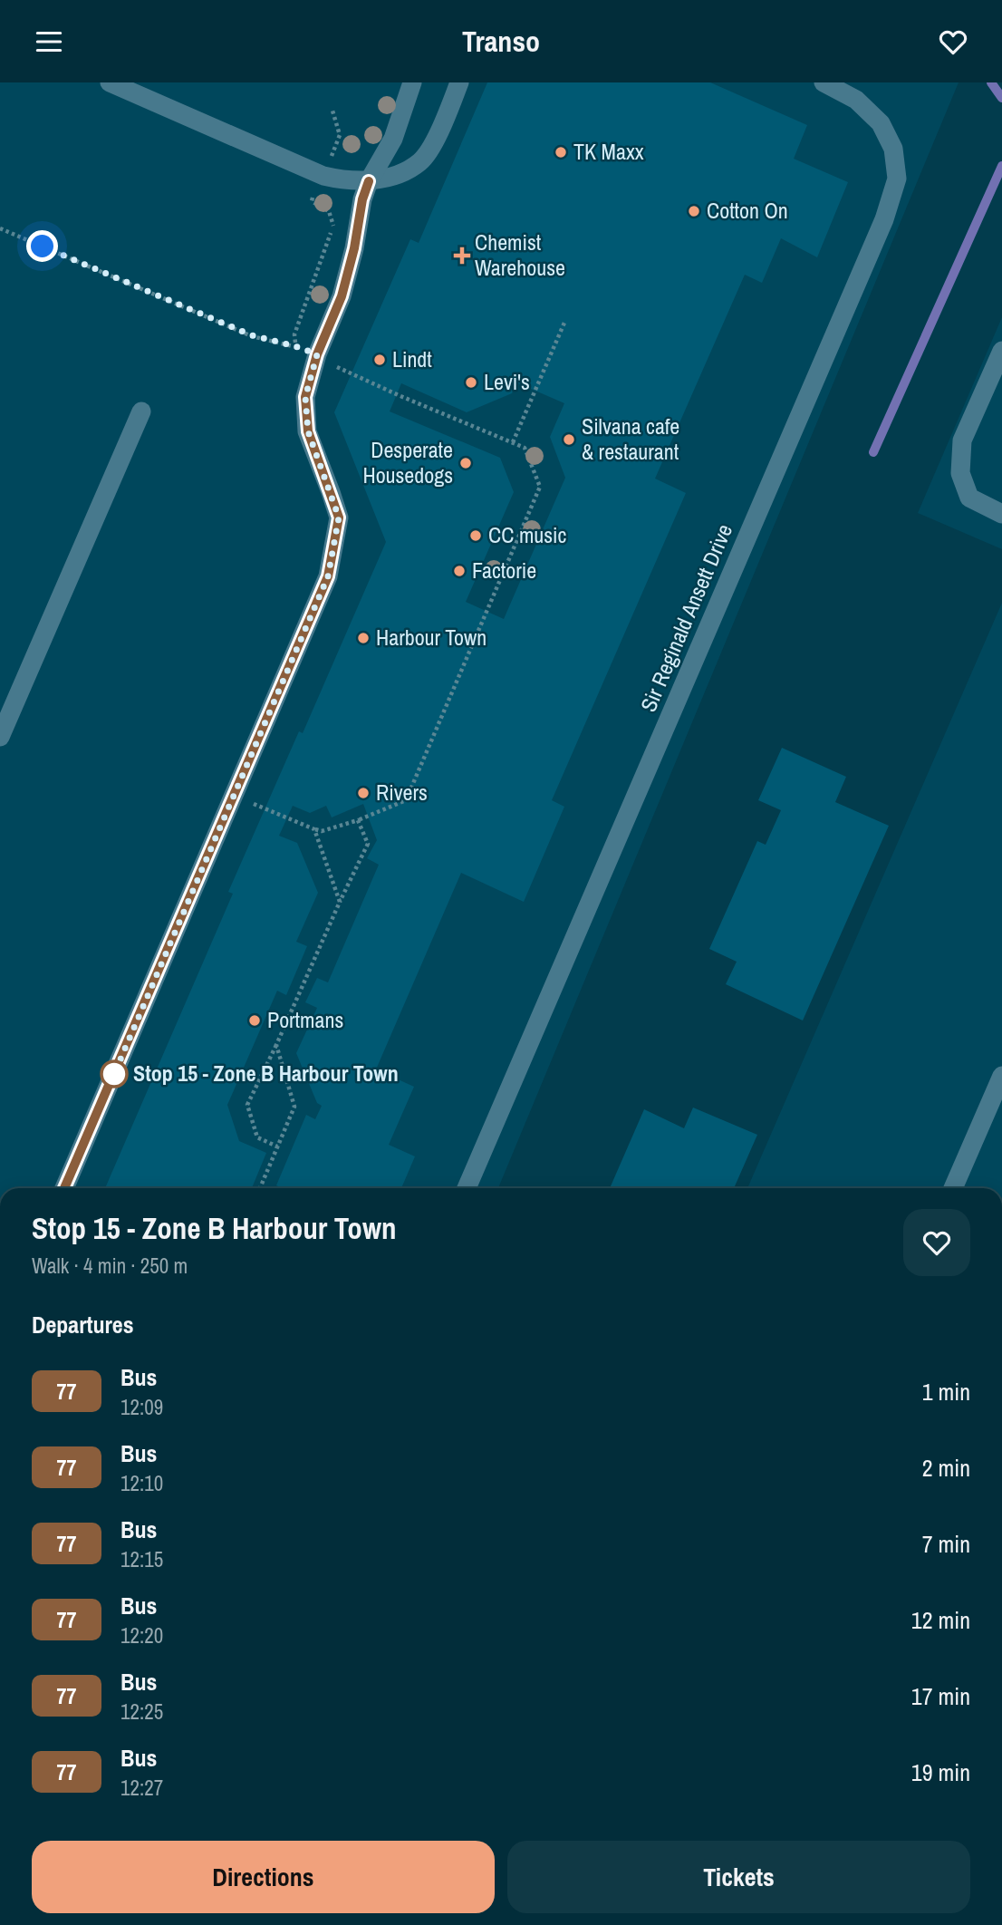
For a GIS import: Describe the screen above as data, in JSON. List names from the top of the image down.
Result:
{
  "streets": {
    "lane": ["Sir Reginald Ansett Drive"]
  },
  "places": {
    "other": [
      "TK Maxx",
      "Cotton On",
      "Lindt",
      "Levi's",
      "Silvana cafe & restaurant",
      "Desperate Housedogs",
      "CC music",
      "Factorie",
      "Harbour Town",
      "Rivers",
      "Portmans",
      "Stop 15 - Zone B Harbour Town"
    ],
    "health": ["Chemist Warehouse"]
  },
  "lines": ["bus line 77"],
  "page": {
    "header": "Transo",
    "heading": [
      ["Stop 15 - Zone B Harbour Town", "Walk · 4 min · 250 m"],
      "Departures"
    ],
    "list": [
      {
        "mark": "77",
        "name": "Bus",
        "note": "12:09",
        "value": "1 min"
      },
      {
        "mark": "77",
        "name": "Bus",
        "note": "12:10",
        "value": "2 min"
      },
      {
        "mark": "77",
        "name": "Bus",
        "note": "12:15",
        "value": "7 min"
      },
      {
        "mark": "77",
        "name": "Bus",
        "note": "12:20",
        "value": "12 min"
      },
      {
        "mark": "77",
        "name": "Bus",
        "note": "12:25",
        "value": "17 min"
      },
      {
        "mark": "77",
        "name": "Bus",
        "note": "12:27",
        "value": "19 min"
      }
    ],
    "buttons": ["Directions", "Tickets"]
  }
}
